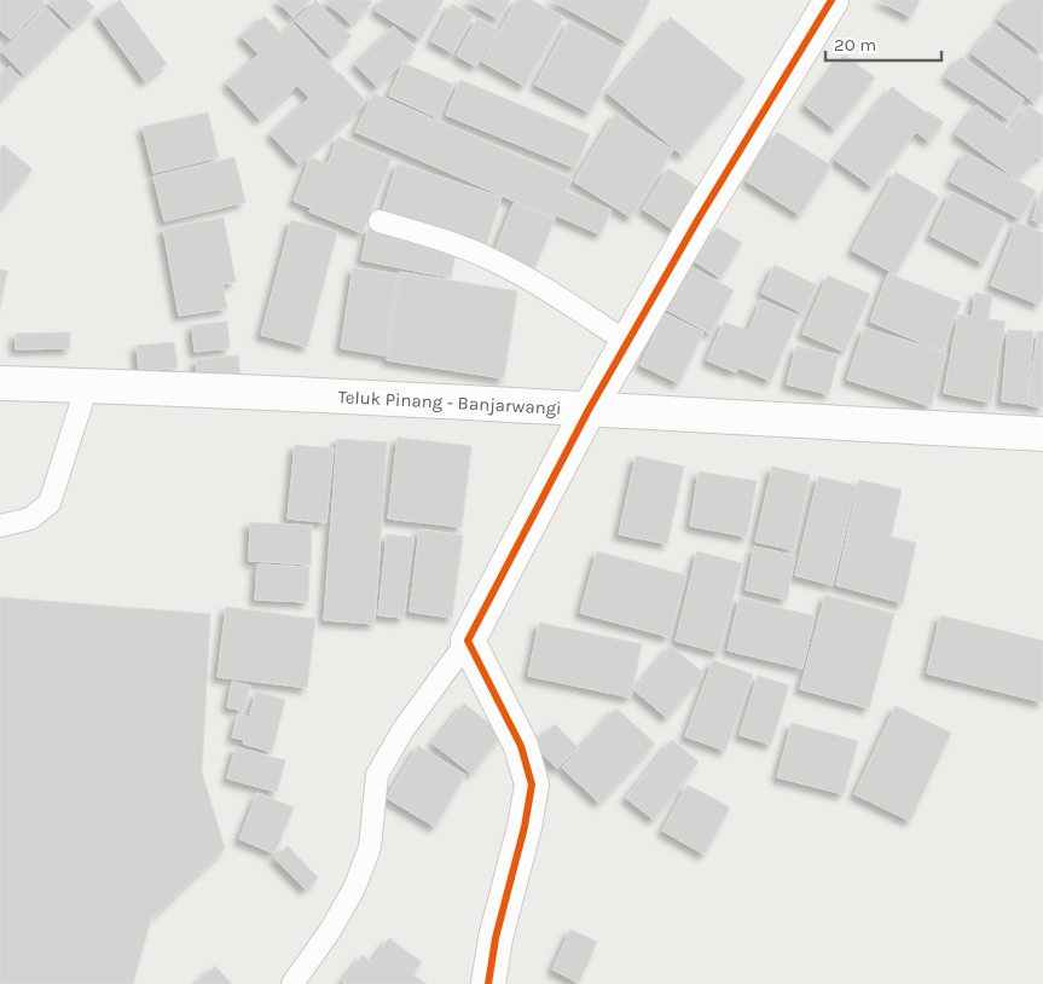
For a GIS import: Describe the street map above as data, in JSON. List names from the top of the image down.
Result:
{
  "streets": {
    "street": ["Teluk Pinang - Banjarwangi"]
  },
  "scale_bar": "20 m"
}
